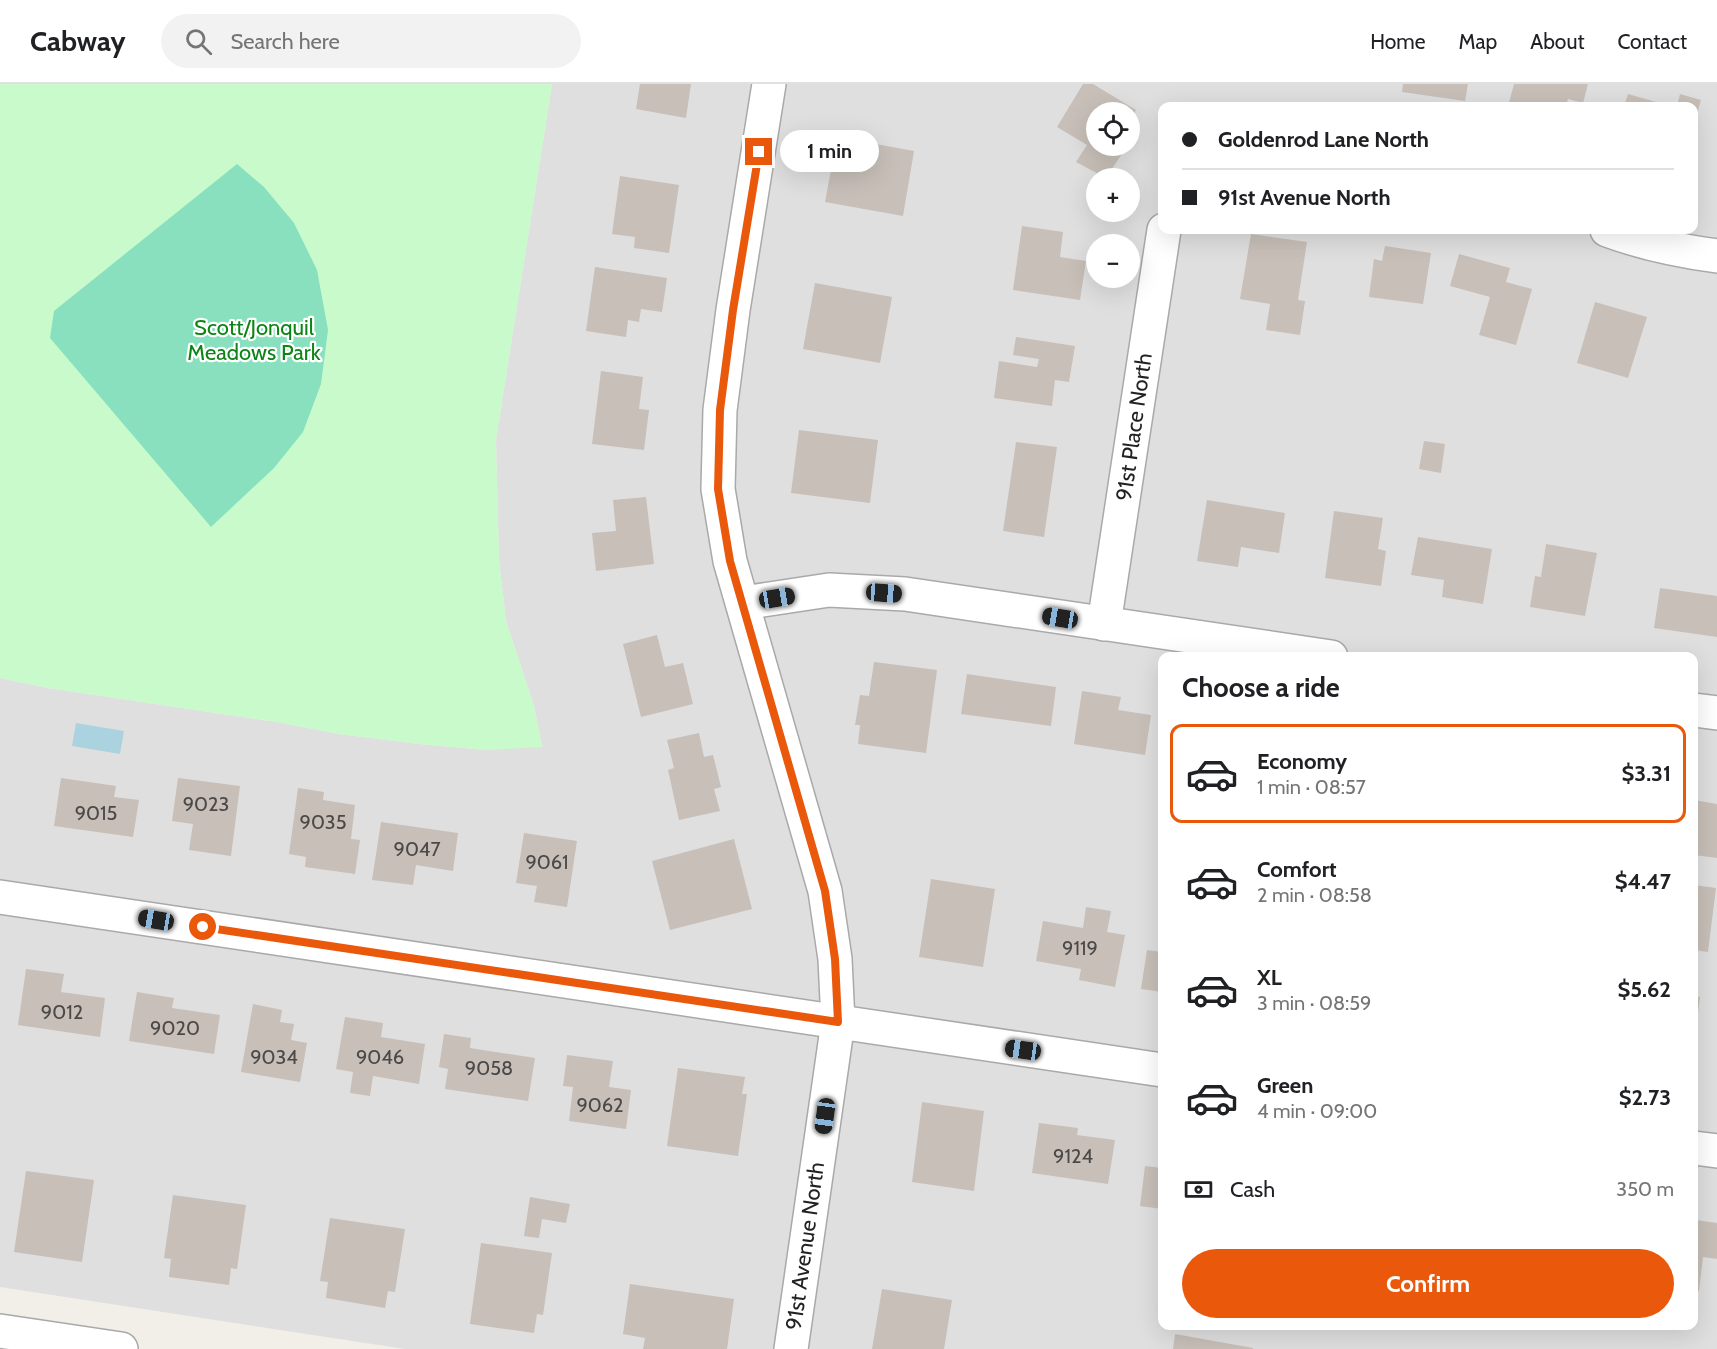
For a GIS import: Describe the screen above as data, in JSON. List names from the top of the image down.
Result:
{
  "streets": {
    "street": ["91st Place North", "91st Avenue North"]
  },
  "parks": ["Scott/Jonquil Meadows Park"],
  "house_numbers": [
    "9023",
    "9015",
    "9035",
    "9047",
    "9061",
    "9119",
    "9012",
    "9020",
    "9034",
    "9046",
    "9058",
    "9062",
    "9124"
  ],
  "page": {
    "header": "Cabway",
    "search": "Search here",
    "nav": [
      "Home",
      "Map",
      "About",
      "Contact"
    ],
    "map_buttons": ["+", "−"],
    "banner": ["Goldenrod Lane North", "91st Avenue North"],
    "bubble": "1 min",
    "heading": "Choose a ride",
    "list": [
      {
        "name": "Economy",
        "note": "1 min · 08:57",
        "value": "$3.31"
      },
      {
        "name": "Comfort",
        "note": "2 min · 08:58",
        "value": "$4.47"
      },
      {
        "name": "XL",
        "note": "3 min · 08:59",
        "value": "$5.62"
      },
      {
        "name": "Green",
        "note": "4 min · 09:00",
        "value": "$2.73"
      }
    ],
    "pay": ["Cash", "350 m"],
    "buttons": "Confirm"
  }
}
